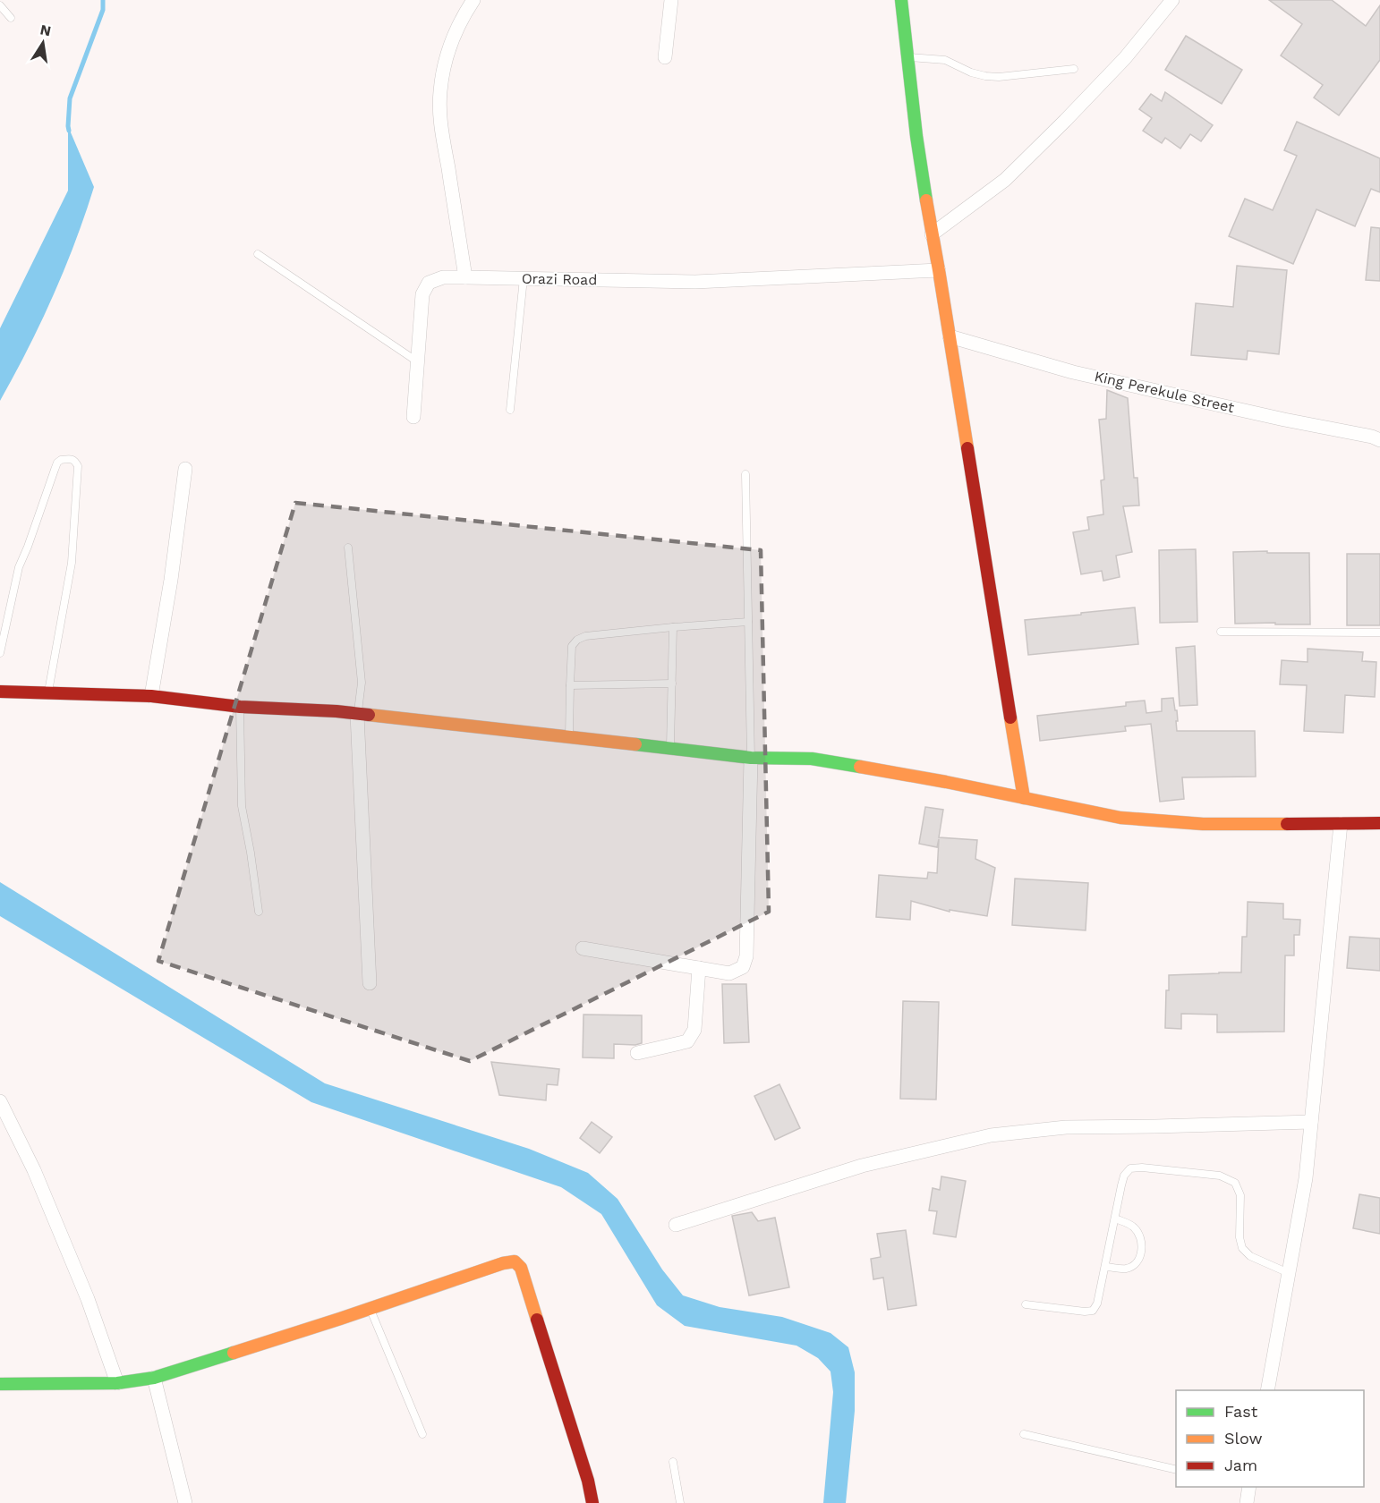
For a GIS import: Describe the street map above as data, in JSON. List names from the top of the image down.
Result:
{
  "streets": {
    "street": ["Orazi Road", "King Perekule Street"]
  },
  "legend": ["Fast", "Slow", "Jam"],
  "north": "top"
}
